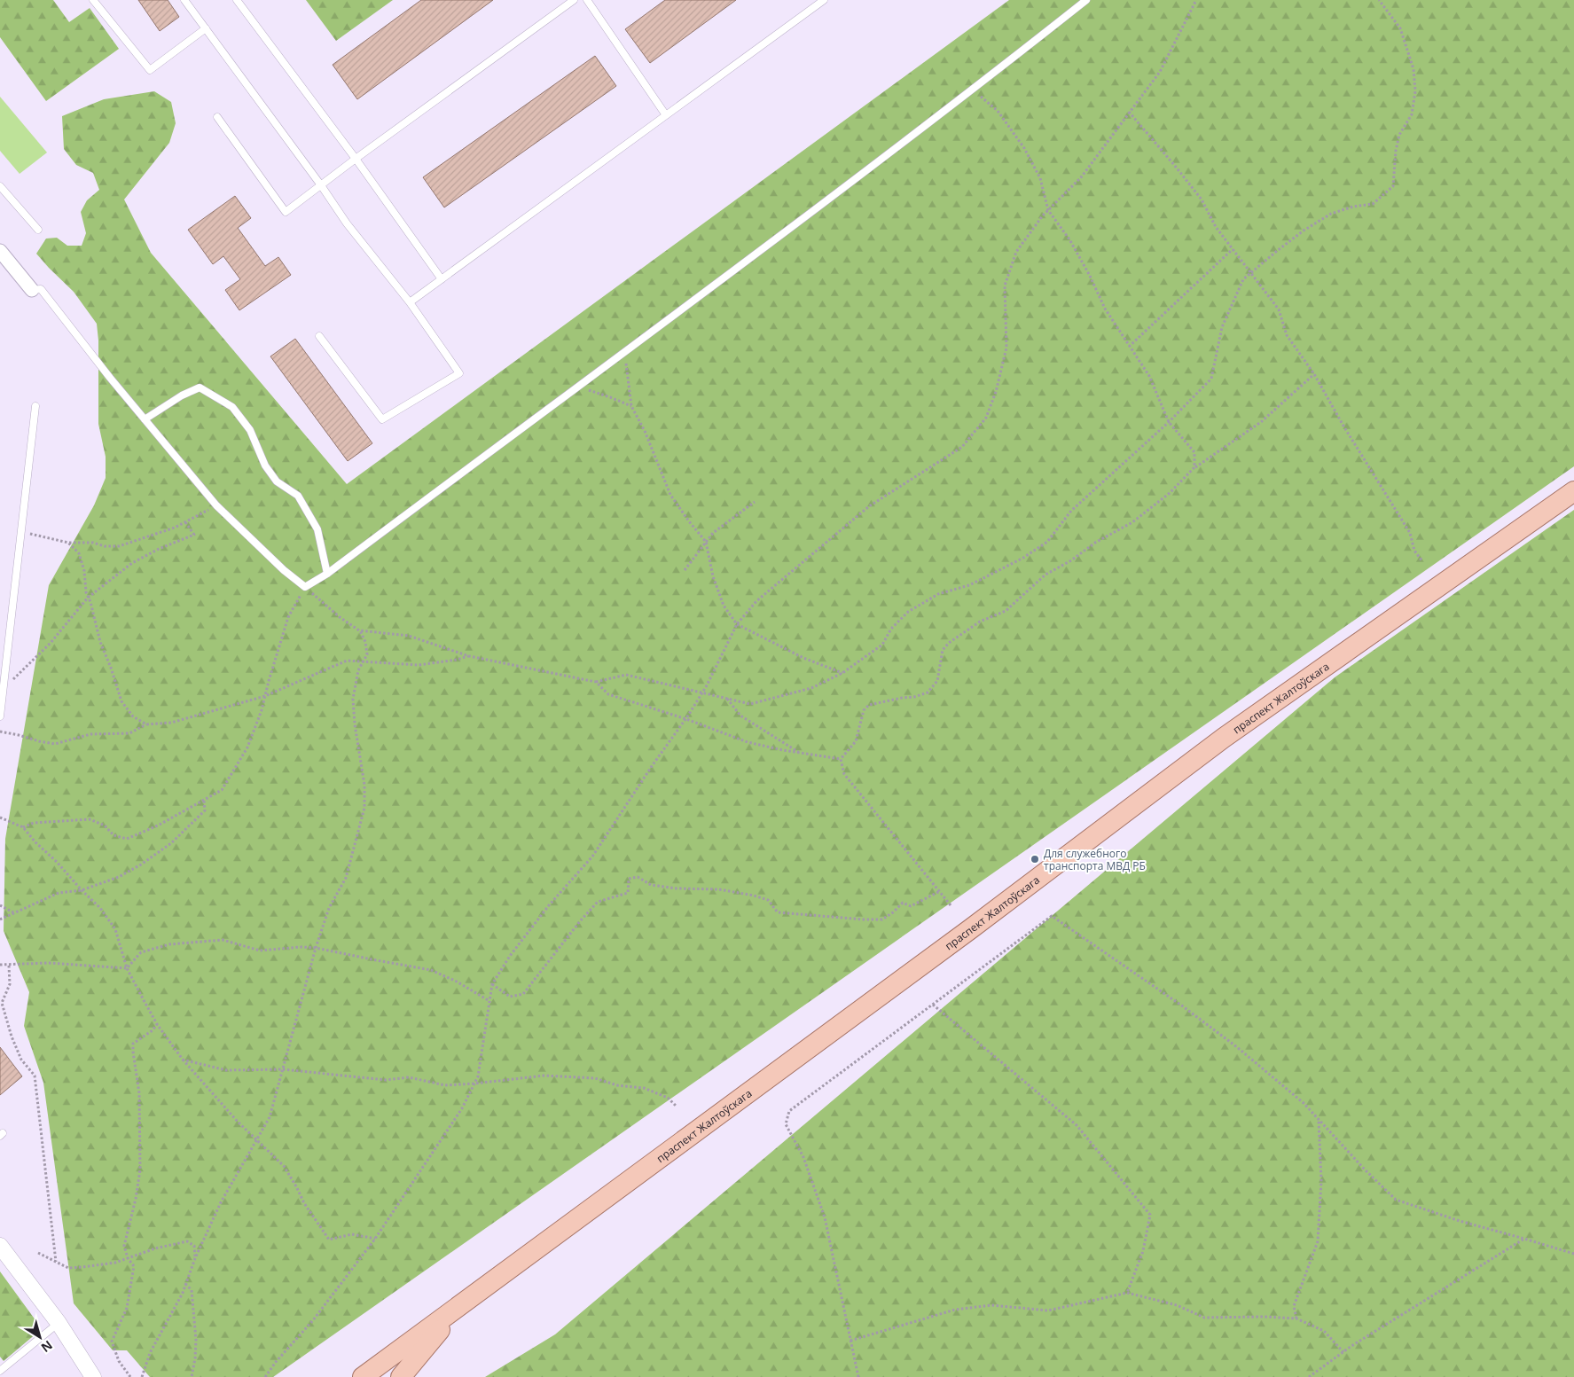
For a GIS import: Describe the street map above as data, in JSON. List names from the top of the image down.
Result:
{
  "streets": {
    "main road": ["праспект Жалтоўскага"]
  },
  "places": ["Для служебного транспорта МВД РБ"],
  "north": "bottom right"
}
